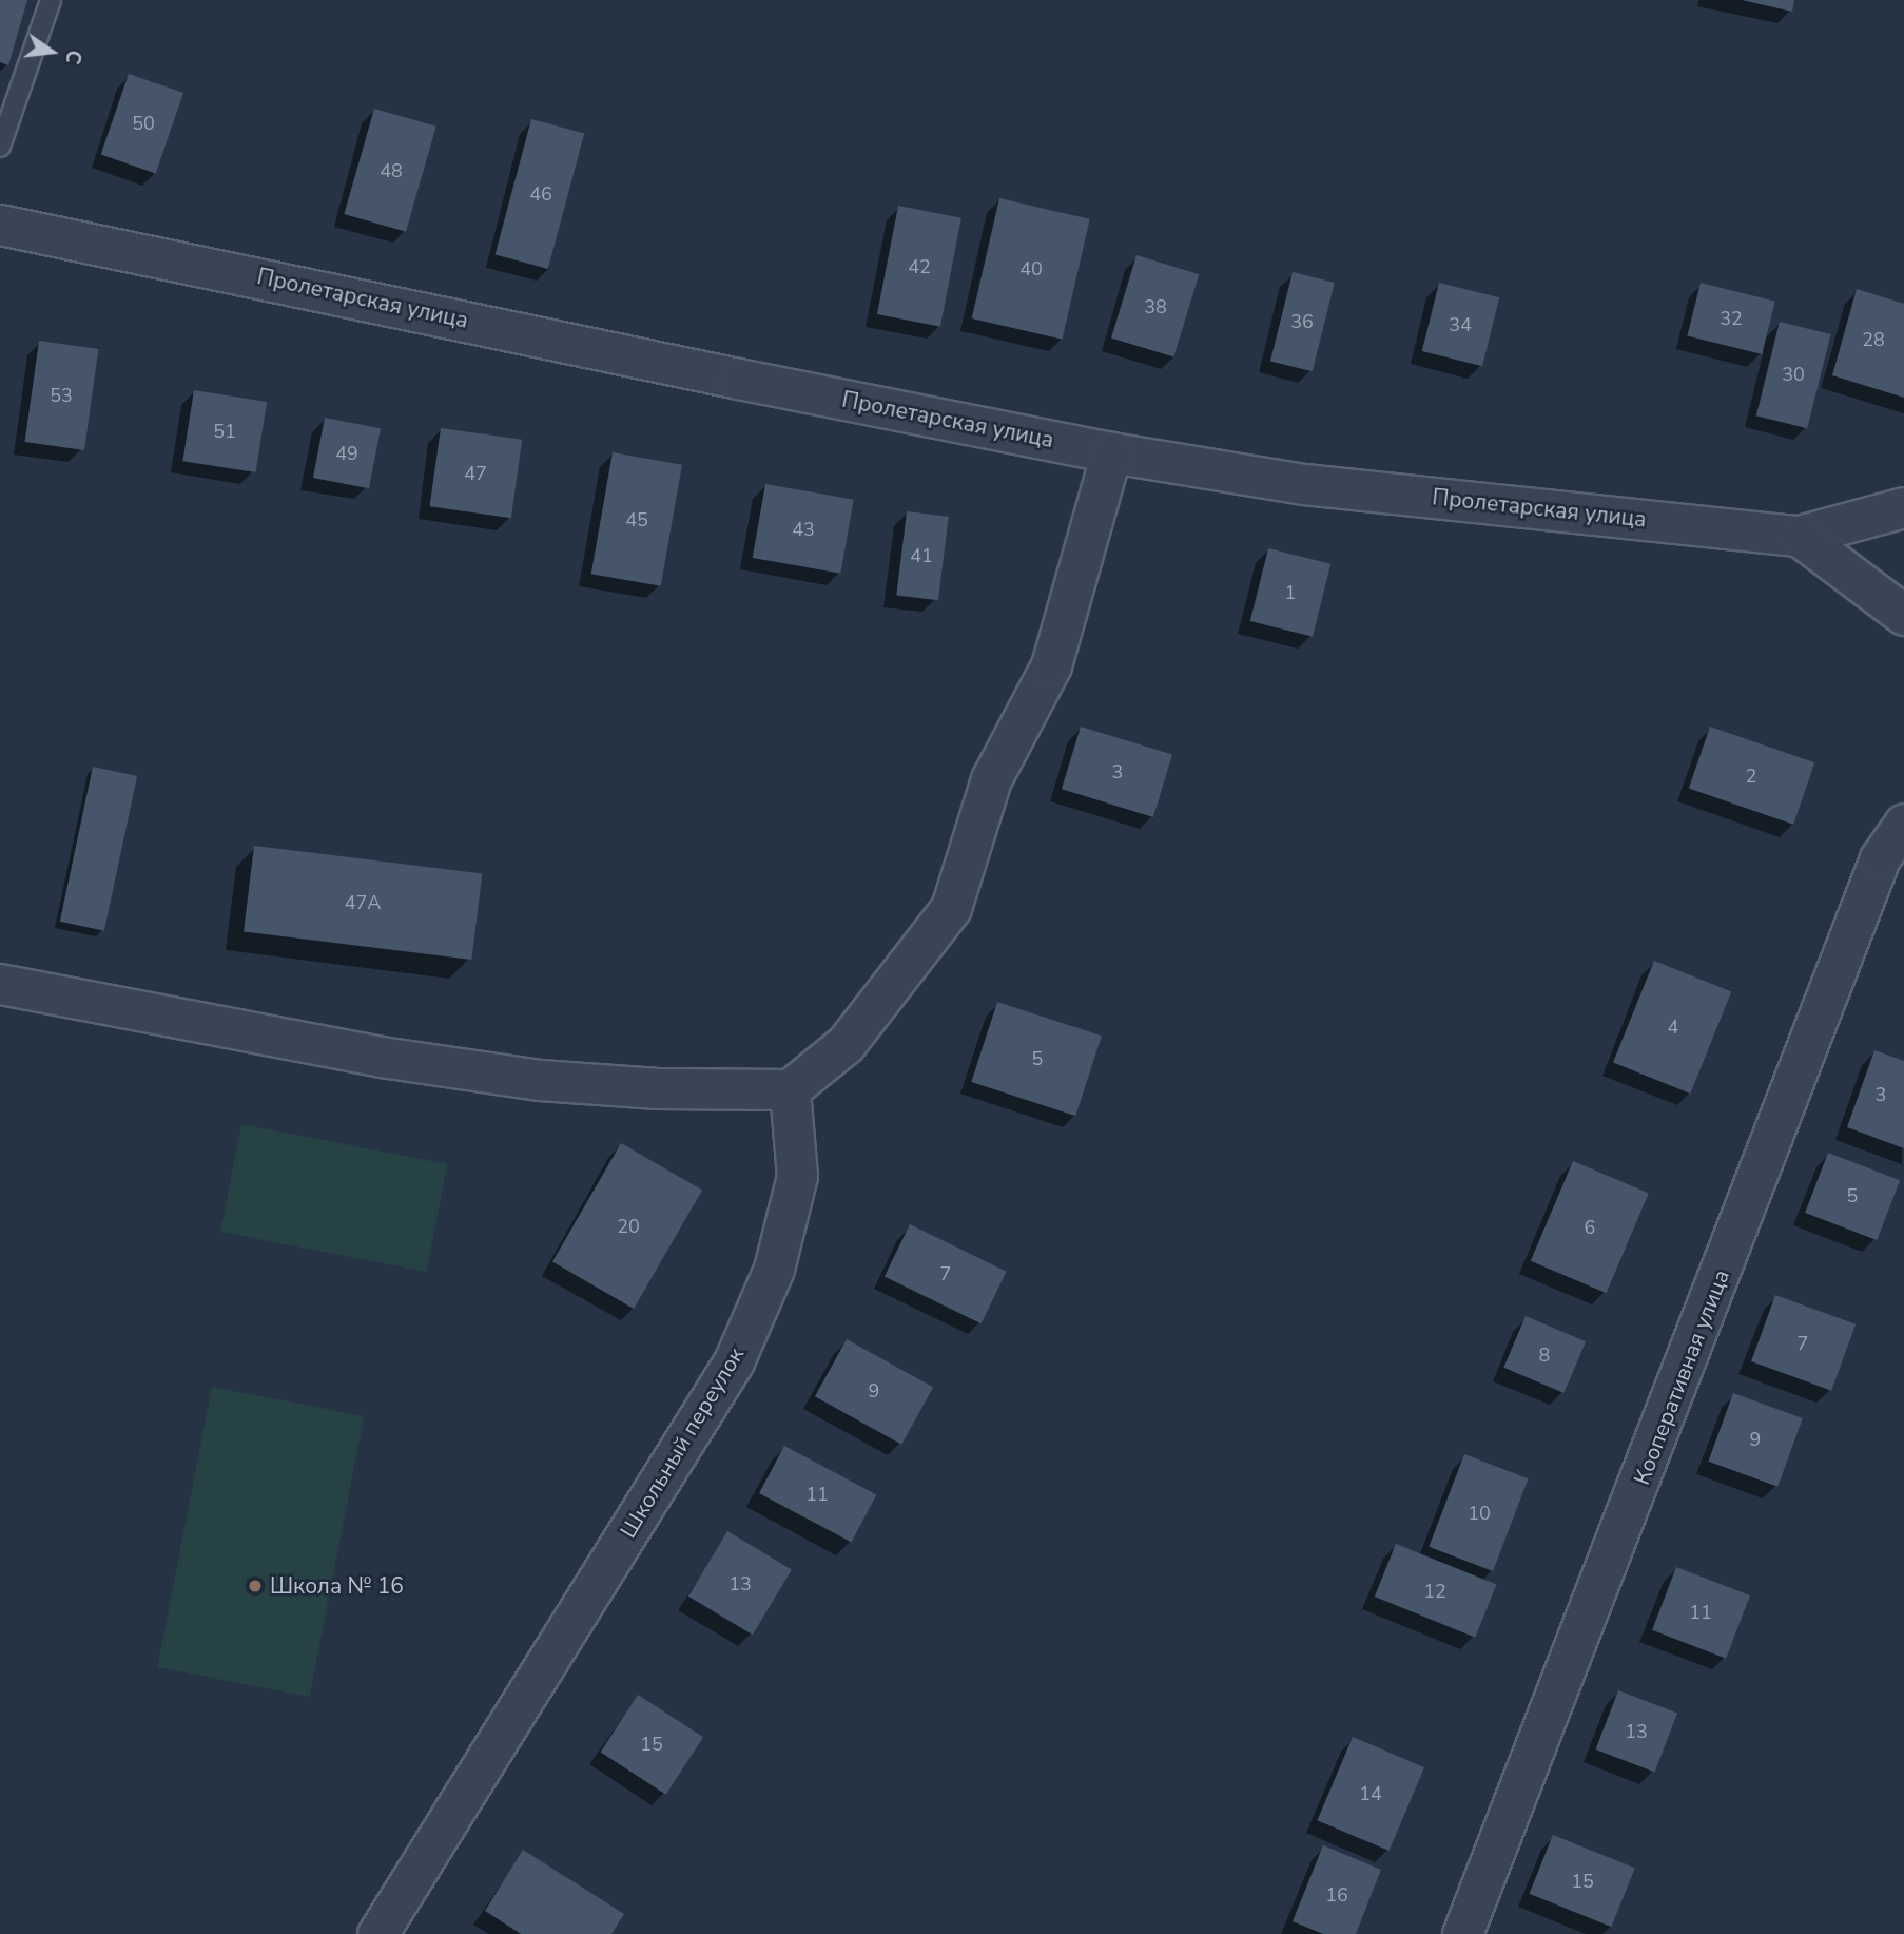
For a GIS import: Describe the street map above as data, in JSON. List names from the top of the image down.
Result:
{
  "streets": {
    "street": ["Пролетарская улица", "Кооперативная улица", "Школьный переулок"]
  },
  "places": ["Школа № 16"],
  "house_numbers": [
    "50",
    "48",
    "46",
    "42",
    "40",
    "38",
    "32",
    "36",
    "34",
    "28",
    "30",
    "53",
    "51",
    "49",
    "47",
    "45",
    "43",
    "41",
    "1",
    "3",
    "2",
    "47А",
    "4",
    "5",
    "3",
    "5",
    "20",
    "6",
    "7",
    "7",
    "8",
    "9",
    "9",
    "11",
    "10",
    "13",
    "12",
    "11",
    "13",
    "15",
    "14",
    "15",
    "16"
  ],
  "north": "right"
}
